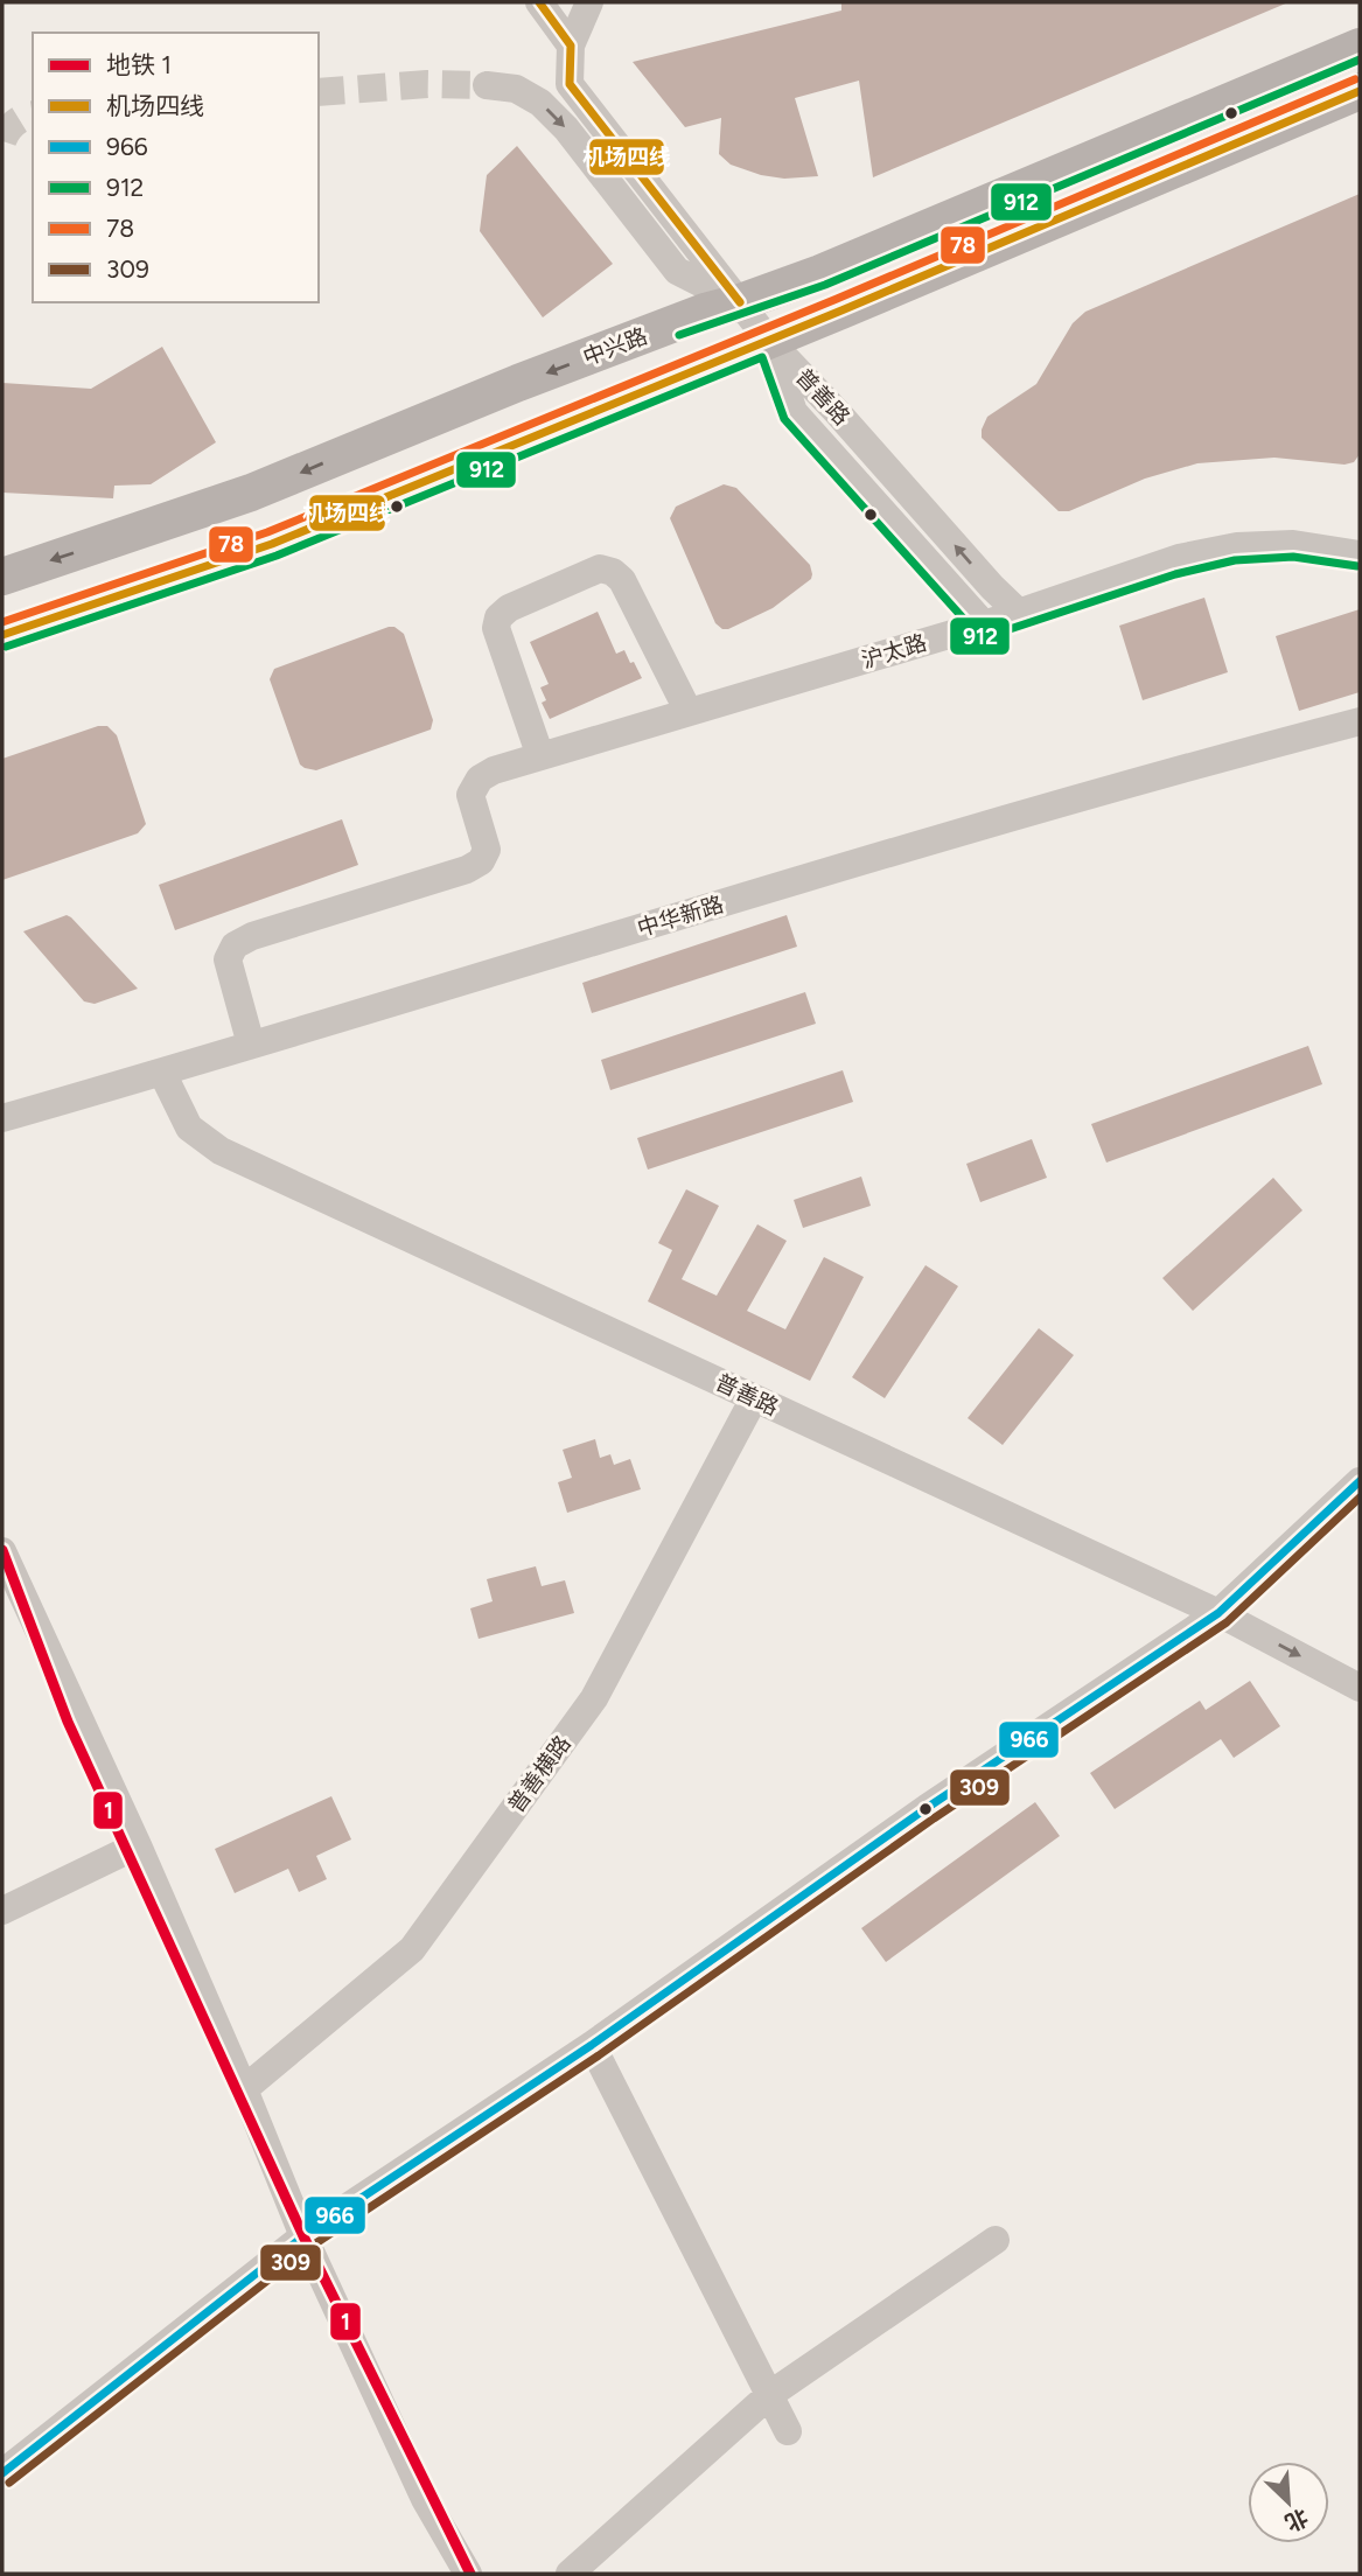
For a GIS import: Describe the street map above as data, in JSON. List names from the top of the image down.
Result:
{
  "streets": {
    "main road": ["中兴路"],
    "street": [
      "普善路",
      "沪太路",
      "中华新路",
      "普善横路"
    ]
  },
  "crossings": [
    ["普善路", "沪太路"],
    ["普善路", "中华新路"],
    ["普善路", "普善横路"],
    ["沪太路", "中华新路"]
  ],
  "lines": [
    "transit line 机场四线",
    "transit line 912",
    "transit line 78",
    "transit line 966",
    "transit line 309",
    "metro line 1"
  ],
  "legend": [
    "地铁 1",
    "机场四线",
    "966",
    "912",
    "78",
    "309"
  ],
  "north": "bottom right"
}
